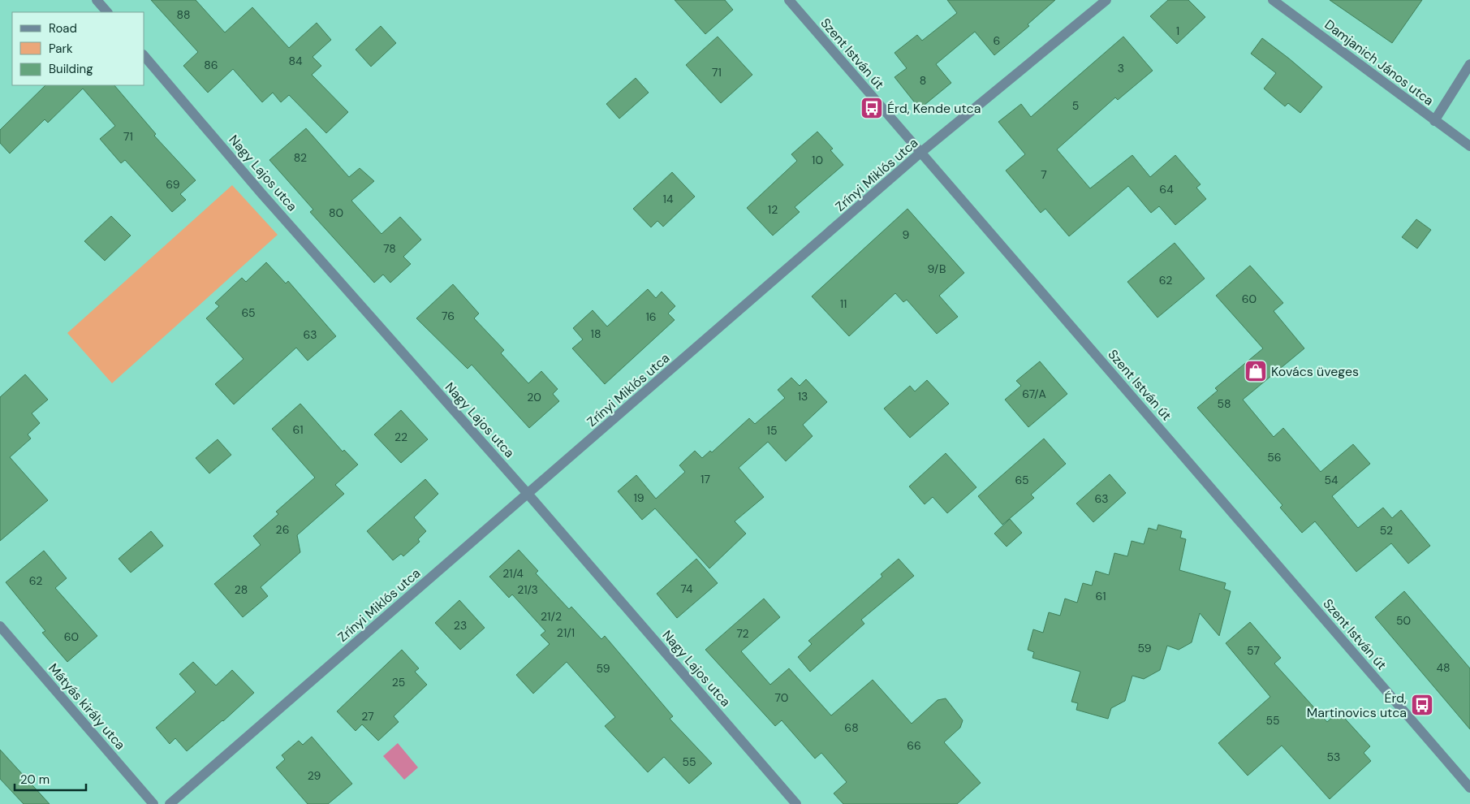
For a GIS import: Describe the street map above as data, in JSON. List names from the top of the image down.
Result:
{
  "streets": {
    "street": [
      "Szent István út",
      "Damjanich János utca",
      "Nagy Lajos utca",
      "Zrínyi Miklós utca",
      "Mátyás király utca"
    ]
  },
  "crossings": [
    ["Szent István út", "Zrínyi Miklós utca"],
    ["Nagy Lajos utca", "Zrínyi Miklós utca"]
  ],
  "places": {
    "bus stop": ["Érd, Kende utca", "Érd, Martinovics utca"],
    "shop": ["Kovács üveges"]
  },
  "house_numbers": [
    "88",
    "1",
    "6",
    "84",
    "86",
    "3",
    "71",
    "8",
    "5",
    "71",
    "82",
    "10",
    "7",
    "69",
    "64",
    "14",
    "12",
    "80",
    "9",
    "78",
    "9/B",
    "62",
    "60",
    "11",
    "65",
    "76",
    "16",
    "18",
    "63",
    "67/A",
    "13",
    "20",
    "58",
    "61",
    "15",
    "22",
    "56",
    "17",
    "65",
    "54",
    "19",
    "63",
    "26",
    "52",
    "21/4",
    "62",
    "74",
    "28",
    "21/3",
    "61",
    "21/2",
    "50",
    "23",
    "21/1",
    "72",
    "60",
    "59",
    "57",
    "48",
    "59",
    "25",
    "70",
    "27",
    "55",
    "68",
    "66",
    "53",
    "55",
    "29"
  ],
  "legend": ["Road", "Park", "Building"],
  "scale_bar": "20 m"
}
